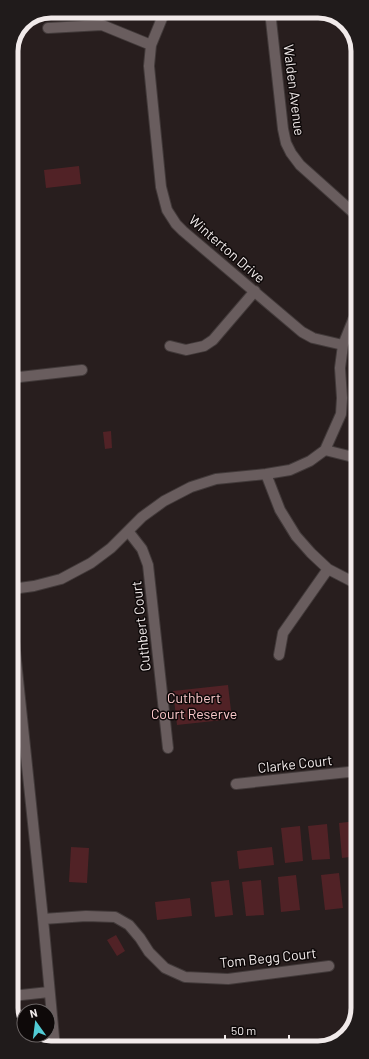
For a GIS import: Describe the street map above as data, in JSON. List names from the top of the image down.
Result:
{
  "streets": {
    "street": [
      "Walden Avenue",
      "Winterton Drive",
      "Cuthbert Court",
      "Clarke Court",
      "Tom Begg Court"
    ]
  },
  "parks": ["Cuthbert Court Reserve"],
  "scale_bar": "50 m",
  "north": "top"
}
